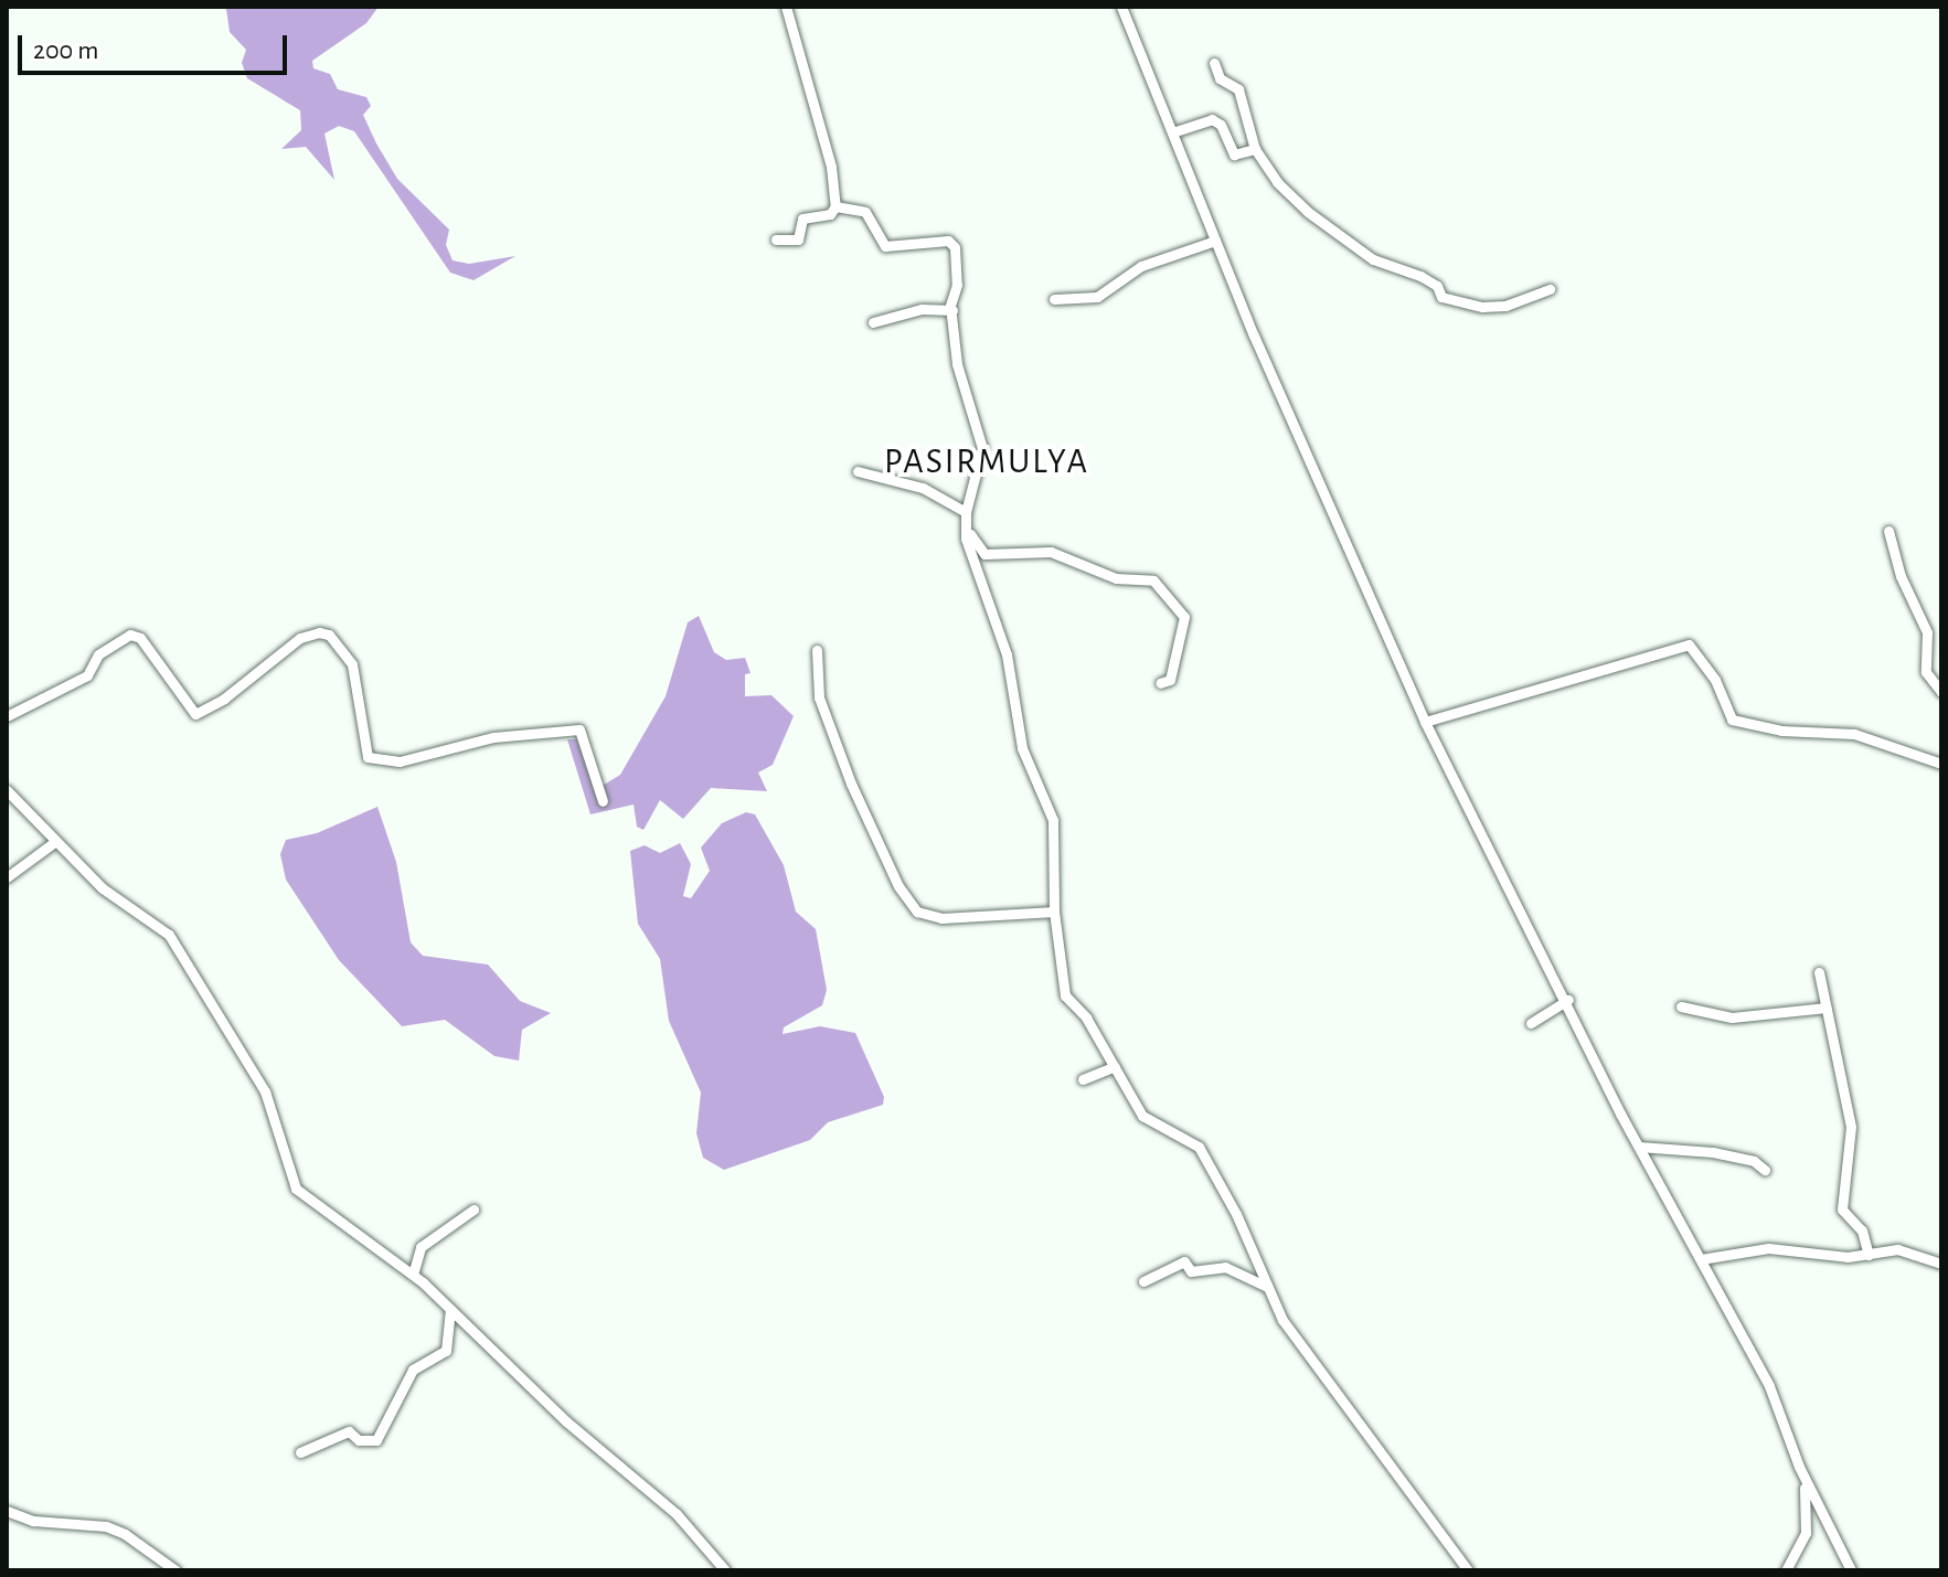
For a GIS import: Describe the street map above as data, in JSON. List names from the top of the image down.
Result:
{
  "districts": ["PASIRMULYA"],
  "scale_bar": "200 m"
}
